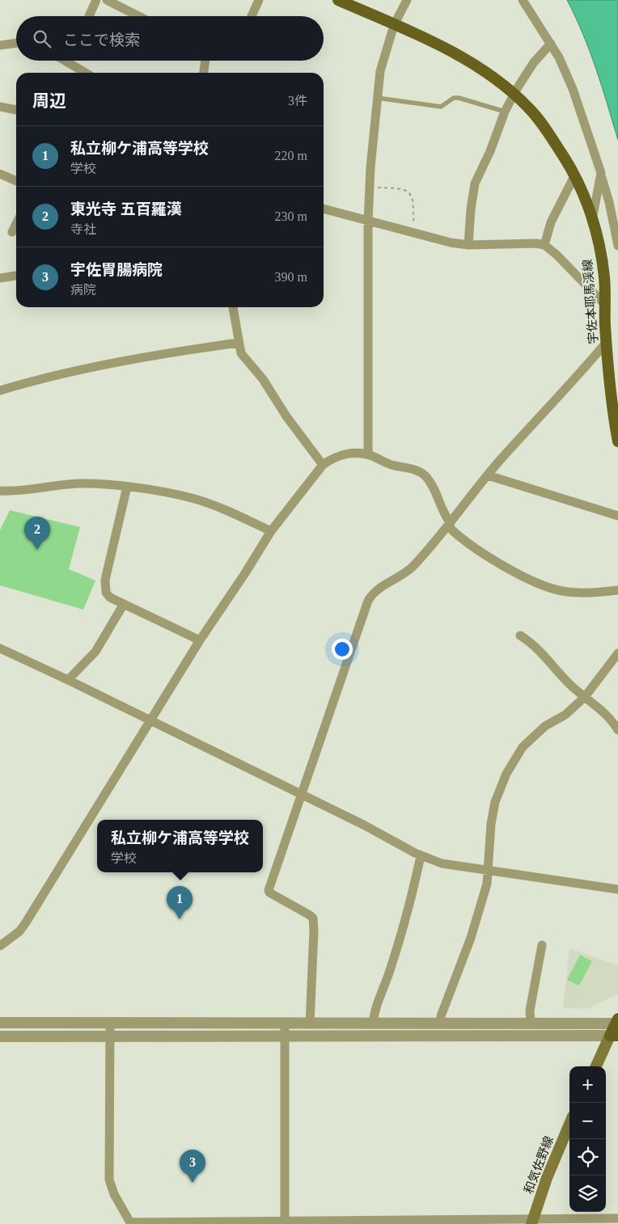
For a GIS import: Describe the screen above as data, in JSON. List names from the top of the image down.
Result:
{
  "streets": {
    "main road": ["宇佐本耶馬渓線", "和気佐野線"]
  },
  "page": {
    "search": "ここで検索",
    "heading": ["周辺", "3件"],
    "list": [
      {
        "mark": "1",
        "name": "私立柳ケ浦高等学校",
        "note": "学校",
        "value": "220 m"
      },
      {
        "mark": "2",
        "name": "東光寺 五百羅漢",
        "note": "寺社",
        "value": "230 m"
      },
      {
        "mark": "3",
        "name": "宇佐胃腸病院",
        "note": "病院",
        "value": "390 m"
      }
    ],
    "pins": ["2", "1", "3"],
    "popup": ["私立柳ケ浦高等学校", "学校"],
    "map_buttons": ["+", "−"]
  }
}
